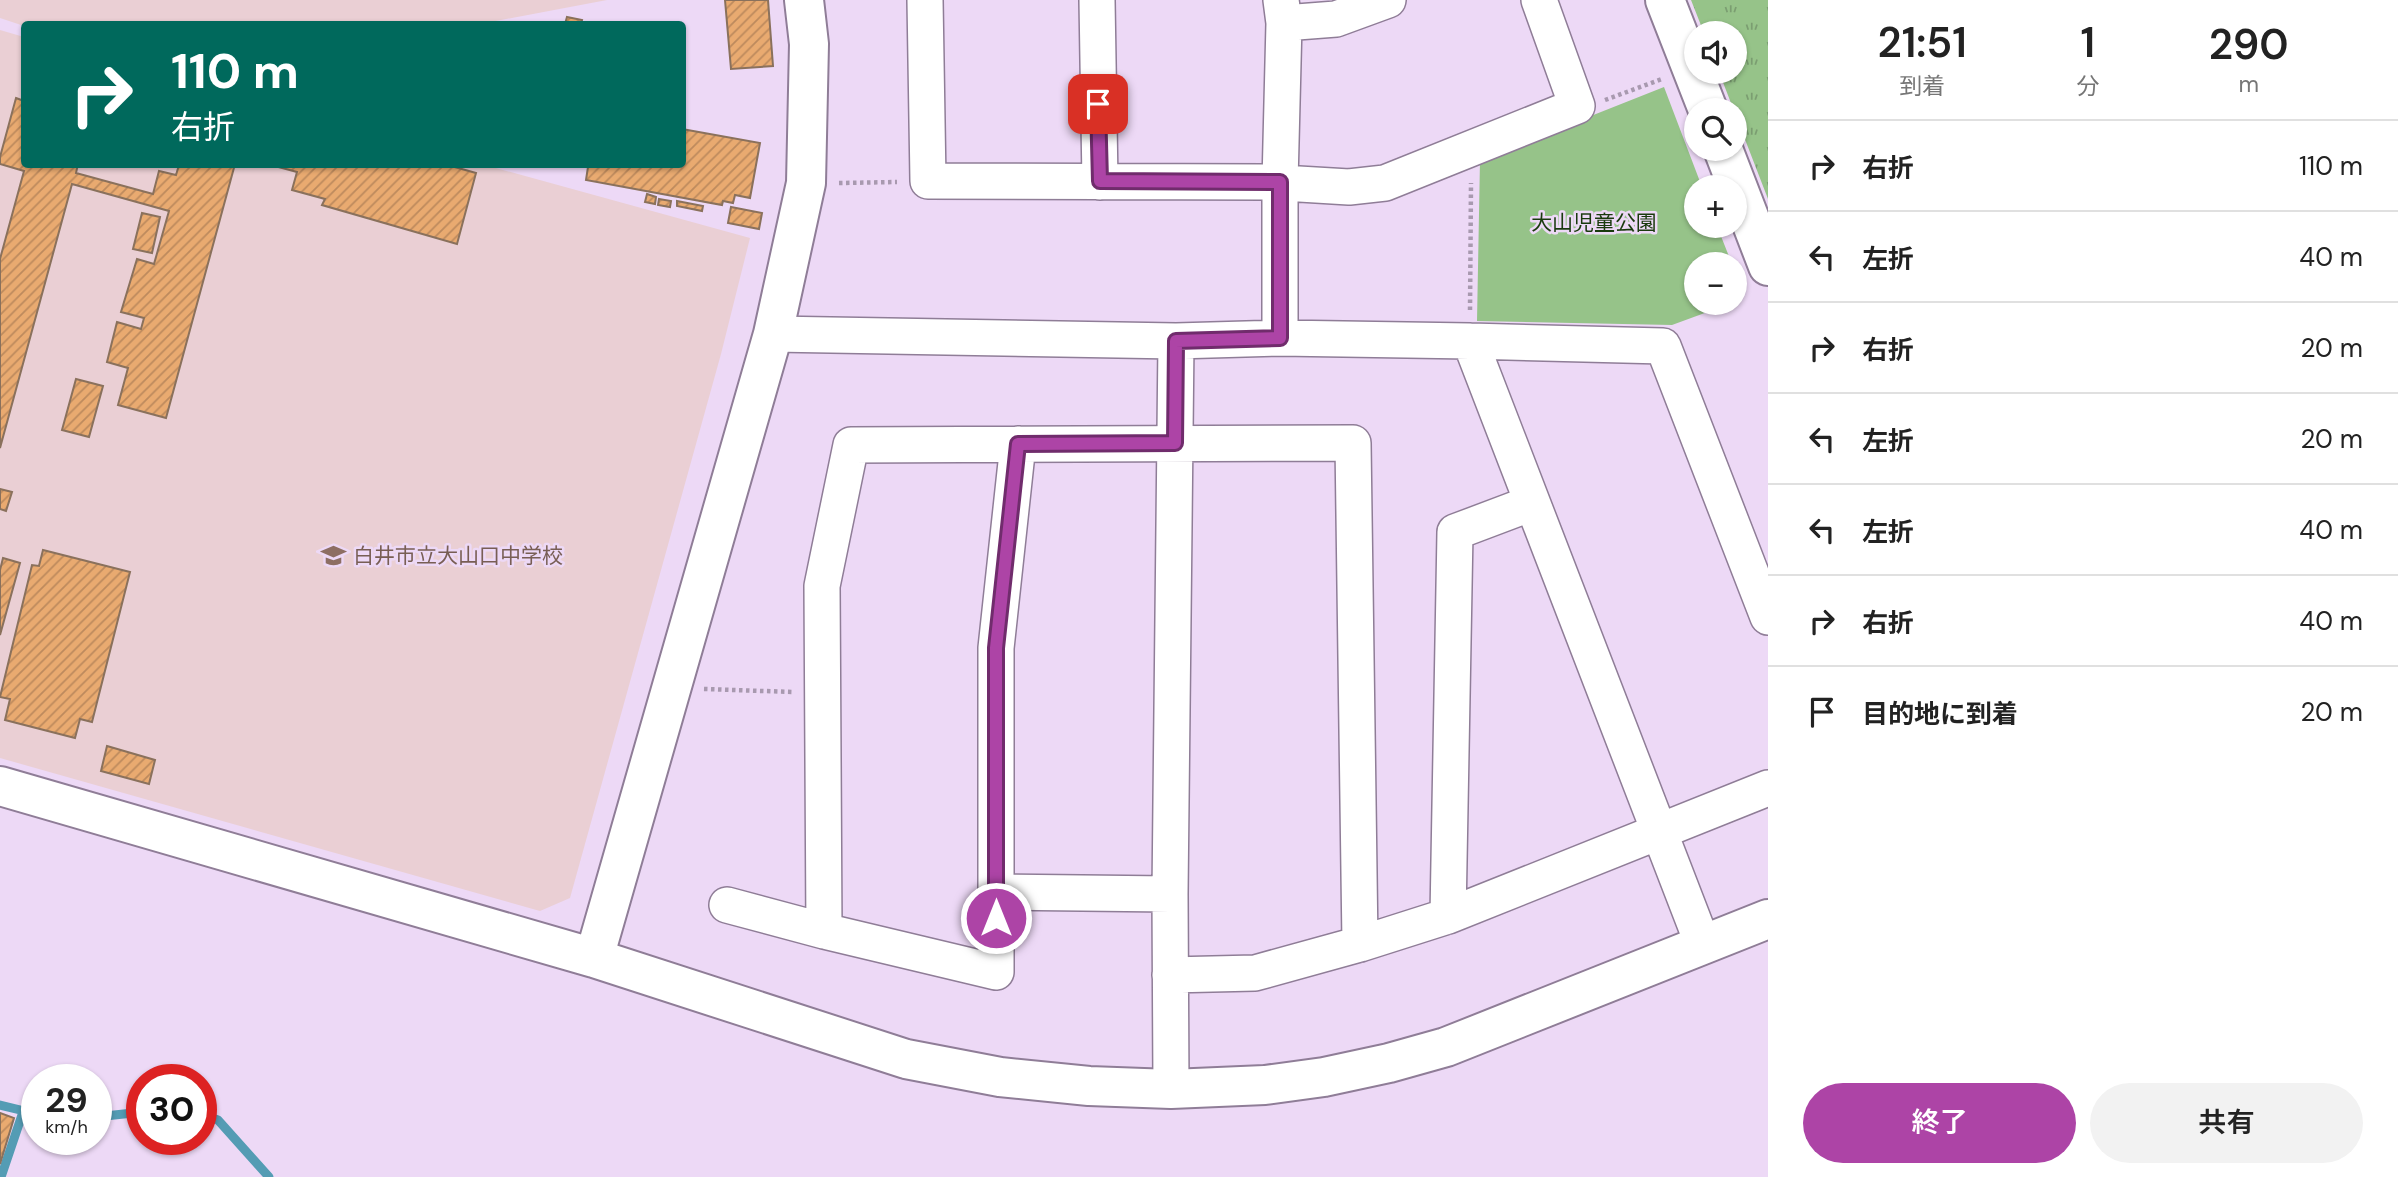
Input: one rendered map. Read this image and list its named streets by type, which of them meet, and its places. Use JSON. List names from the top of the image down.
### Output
{
  "parks": ["大山児童公園"],
  "places": {
    "school or university": ["白井市立大山口中学校"]
  },
  "page": {
    "eta": [
      "21:51",
      "到着",
      "1",
      "分",
      "290",
      "m"
    ],
    "map_buttons": ["+", "−"],
    "turn": ["110 m", "右折"],
    "list": [
      {
        "name": "右折",
        "value": "110 m"
      },
      {
        "name": "左折",
        "value": "40 m"
      },
      {
        "name": "右折",
        "value": "20 m"
      },
      {
        "name": "左折",
        "value": "20 m"
      },
      {
        "name": "左折",
        "value": "40 m"
      },
      {
        "name": "右折",
        "value": "40 m"
      },
      {
        "name": "目的地に到着",
        "value": "20 m"
      }
    ],
    "speed": "29 km/h",
    "limit": "30",
    "buttons": ["終了", "共有"]
  }
}
